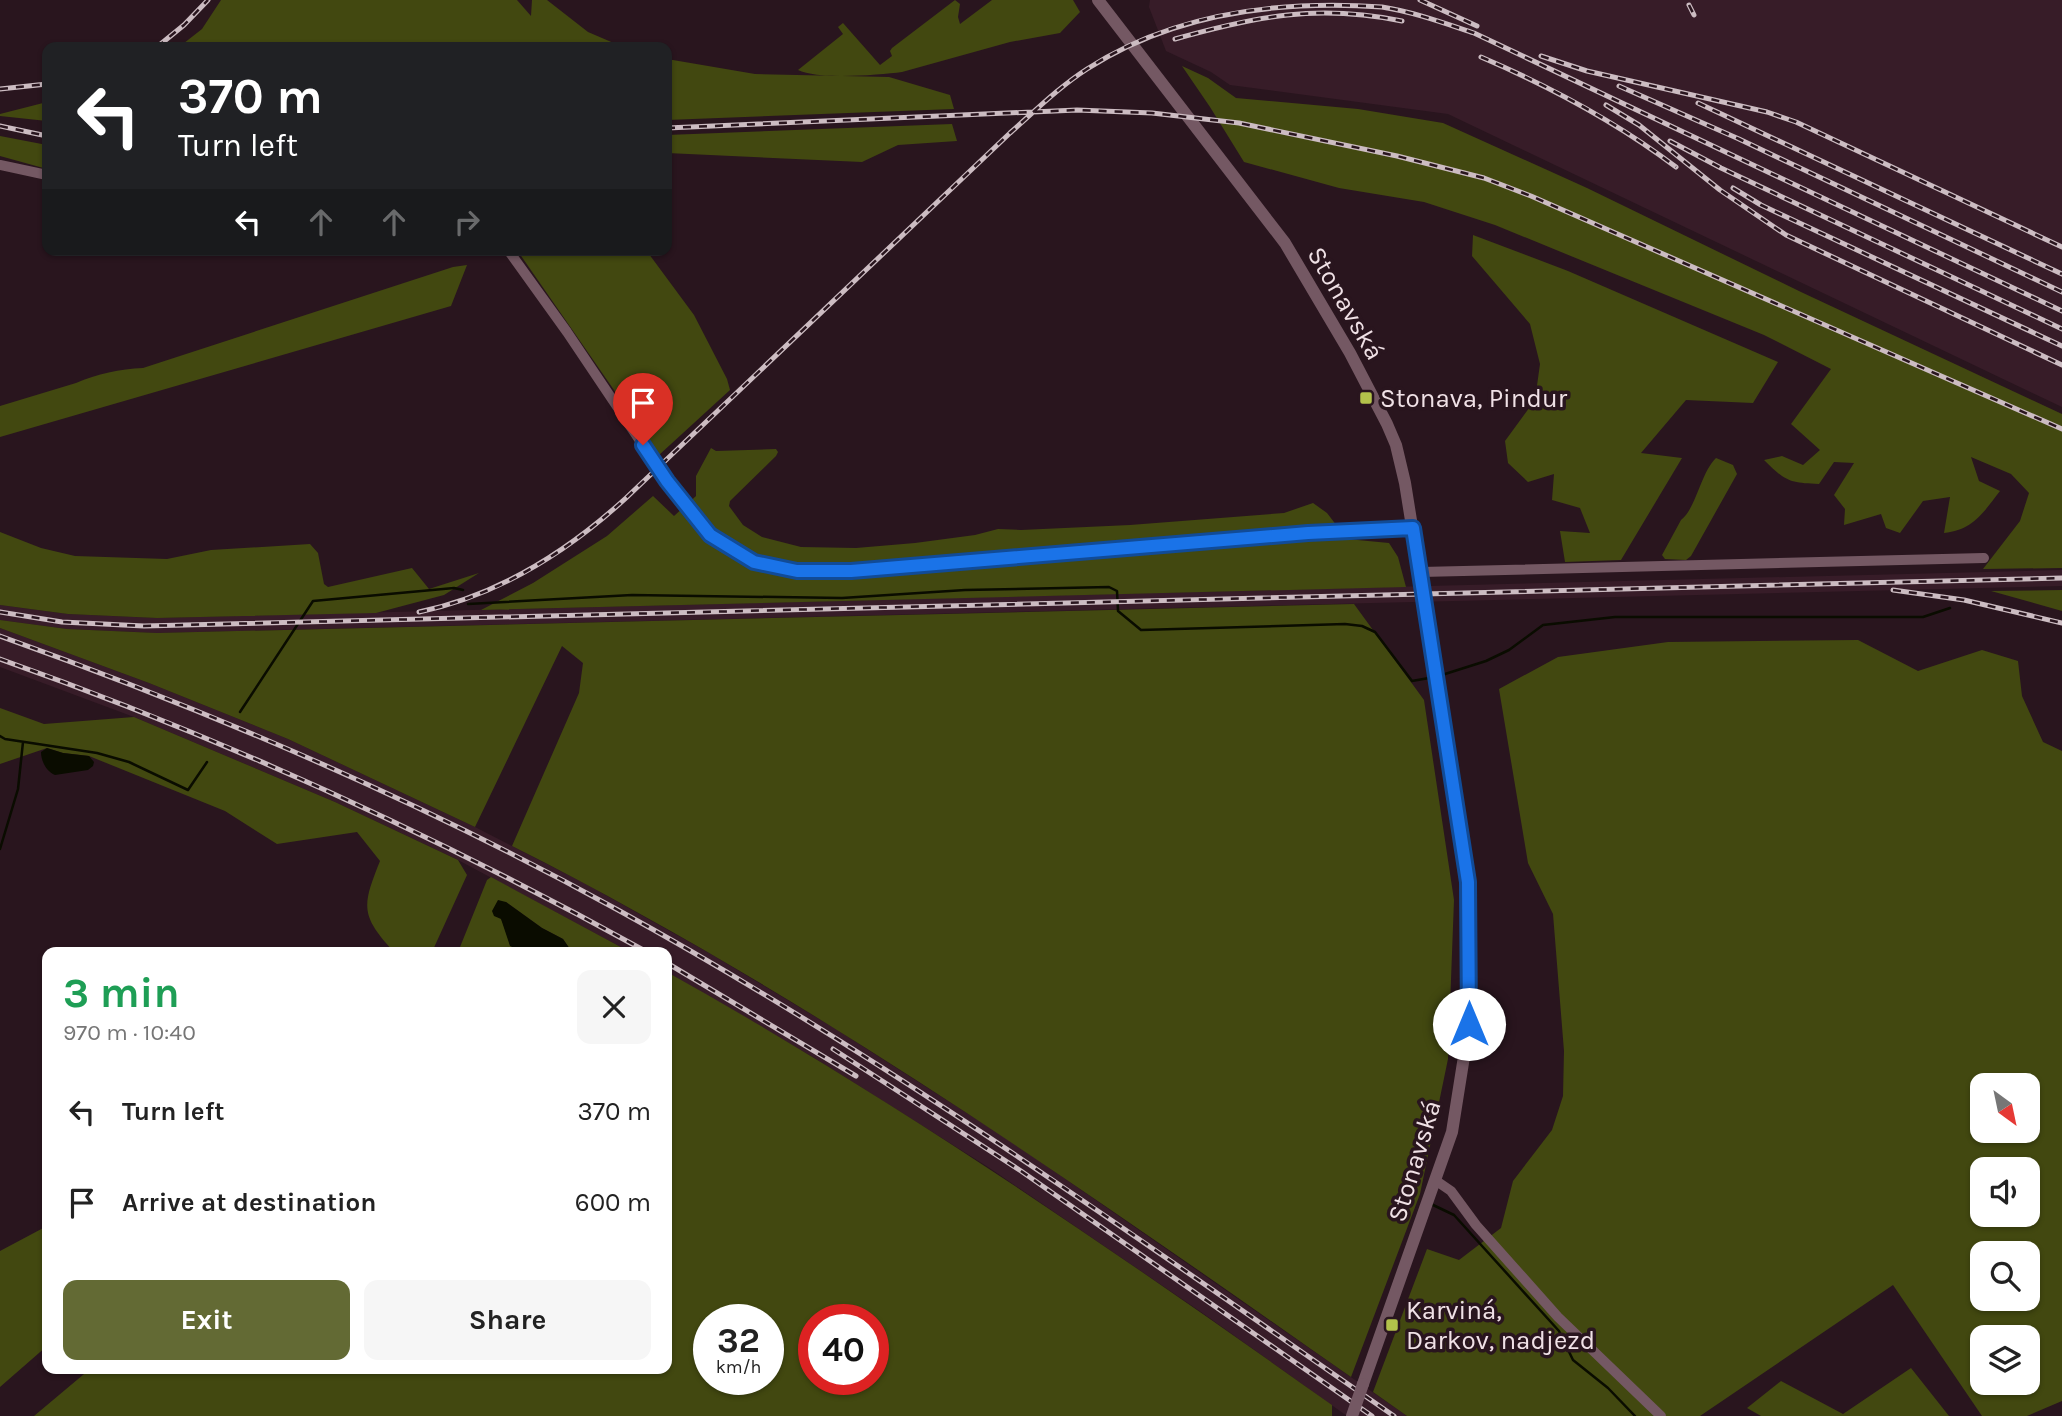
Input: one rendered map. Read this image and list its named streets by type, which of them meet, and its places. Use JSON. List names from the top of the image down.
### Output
{
  "streets": {
    "street": ["Stonavská"]
  },
  "places": {
    "transit": ["Stonava, Pindur", "Karviná, Darkov, nadjezd"]
  },
  "north": "bottom right",
  "page": {
    "turn": ["370 m", "Turn left"],
    "heading": ["3 min", "970 m · 10:40"],
    "list": [
      {
        "name": "Turn left",
        "value": "370 m"
      },
      {
        "name": "Arrive at destination",
        "value": "600 m"
      }
    ],
    "buttons": ["Exit", "Share"],
    "speed": "32 km/h",
    "limit": "40"
  }
}
